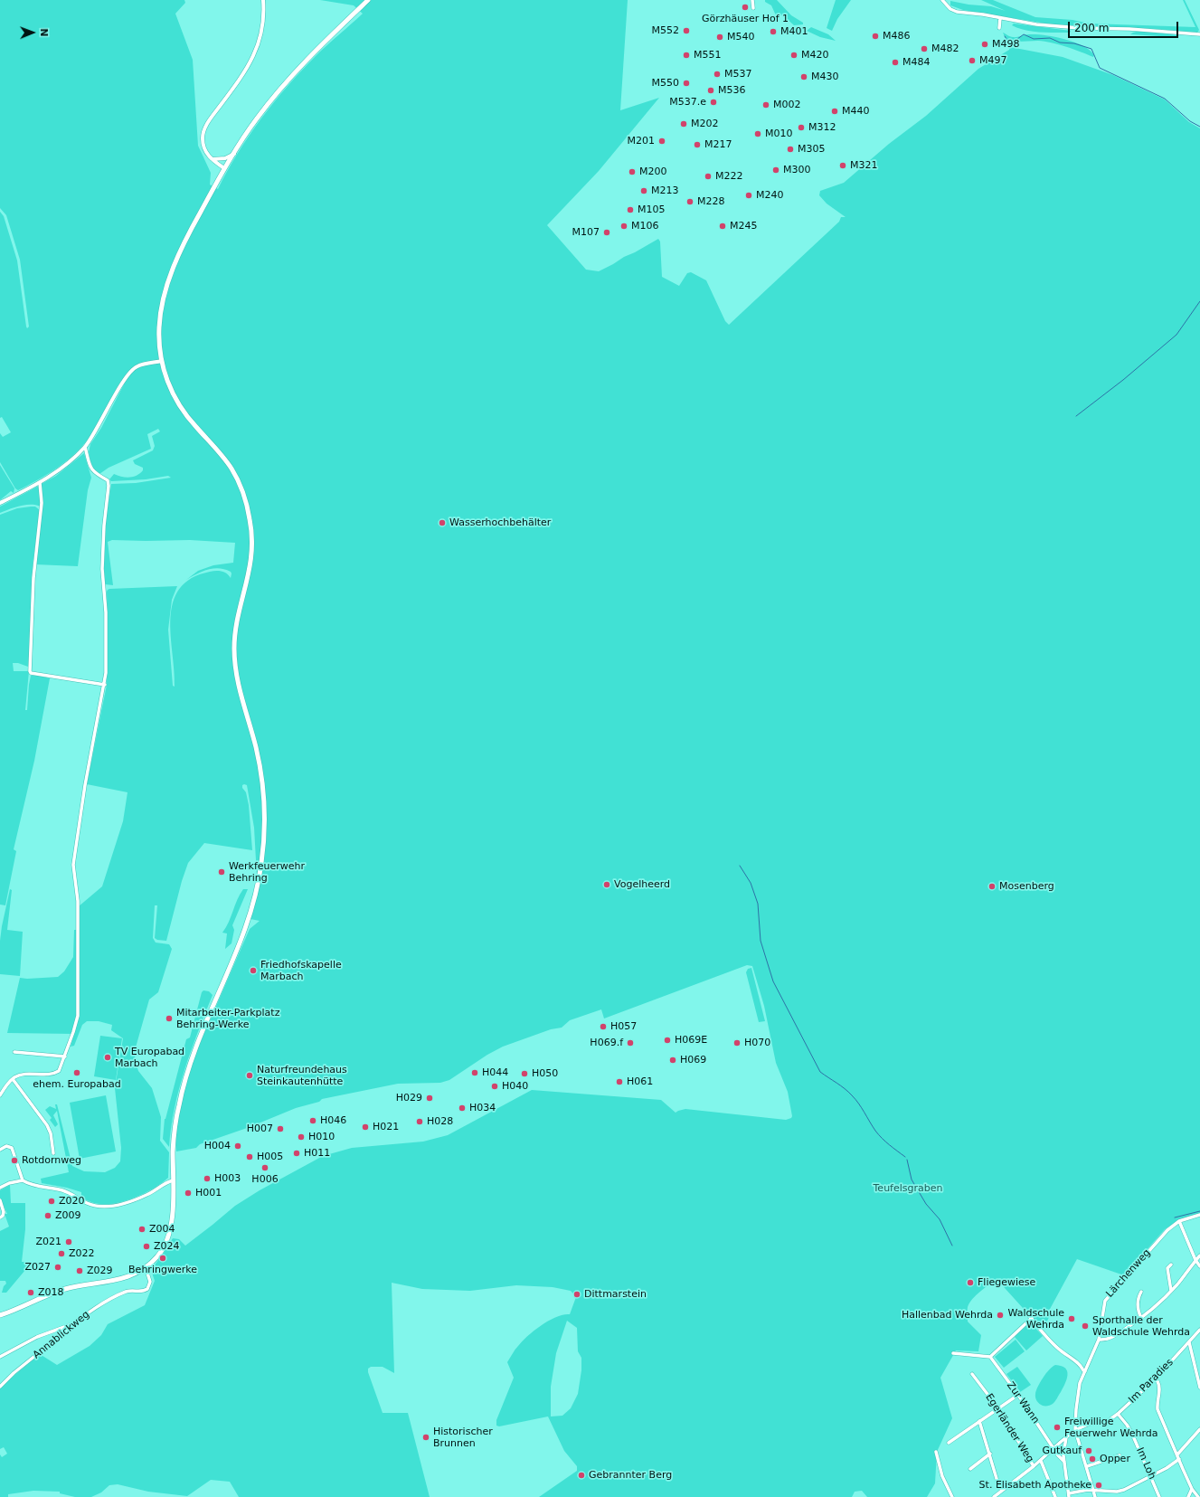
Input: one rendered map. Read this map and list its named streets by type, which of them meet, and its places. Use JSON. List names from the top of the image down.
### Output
{
  "streets": {
    "street": [
      "Lärchenweg",
      "Annablickweg",
      "Im Paradies",
      "Zur Wann",
      "Egerländer Weg",
      "Im Loh"
    ]
  },
  "crossings": [
    ["Lärchenweg", "Im Paradies"],
    ["Im Paradies", "Im Loh"]
  ],
  "parks": ["Teufelsgraben"],
  "places": [
    "Görzhäuser Hof 1",
    "M552",
    "M401",
    "M486",
    "M540",
    "M498",
    "M482",
    "M551",
    "M420",
    "M497",
    "M484",
    "M537",
    "M430",
    "M550",
    "M536",
    "M537.e",
    "M002",
    "M440",
    "M202",
    "M312",
    "M010",
    "M201",
    "M217",
    "M305",
    "M321",
    "M300",
    "M200",
    "M222",
    "M213",
    "M240",
    "M228",
    "M105",
    "M106",
    "M245",
    "M107",
    "Wasserhochbehälter",
    "Werkfeuerwehr Behring",
    "Vogelheerd",
    "Mosenberg",
    "Friedhofskapelle Marbach",
    "Mitarbeiter-Parkplatz Behring-Werke",
    "H057",
    "H069E",
    "H069.f",
    "H070",
    "TV Europabad Marbach",
    "H069",
    "ehem. Europabad",
    "H044",
    "H050",
    "Naturfreundehaus Steinkautenhütte",
    "H061",
    "H040",
    "H029",
    "H034",
    "H046",
    "H028",
    "H021",
    "H007",
    "H010",
    "H004",
    "H011",
    "H005",
    "Rotdornweg",
    "H006",
    "H003",
    "H001",
    "Z020",
    "Z009",
    "Z004",
    "Z021",
    "Z024",
    "Z022",
    "Behringwerke",
    "Z027",
    "Z029",
    "Fliegewiese",
    "Z018",
    "Dittmarstein",
    "Hallenbad Wehrda",
    "Waldschule Wehrda",
    "Sporthalle der Waldschule Wehrda",
    "Freiwillige Feuerwehr Wehrda",
    "Historischer Brunnen",
    "Gutkauf",
    "Opper",
    "Gebrannter Berg",
    "St. Elisabeth Apotheke"
  ],
  "scale_bar": "200 m",
  "north": "right"
}
